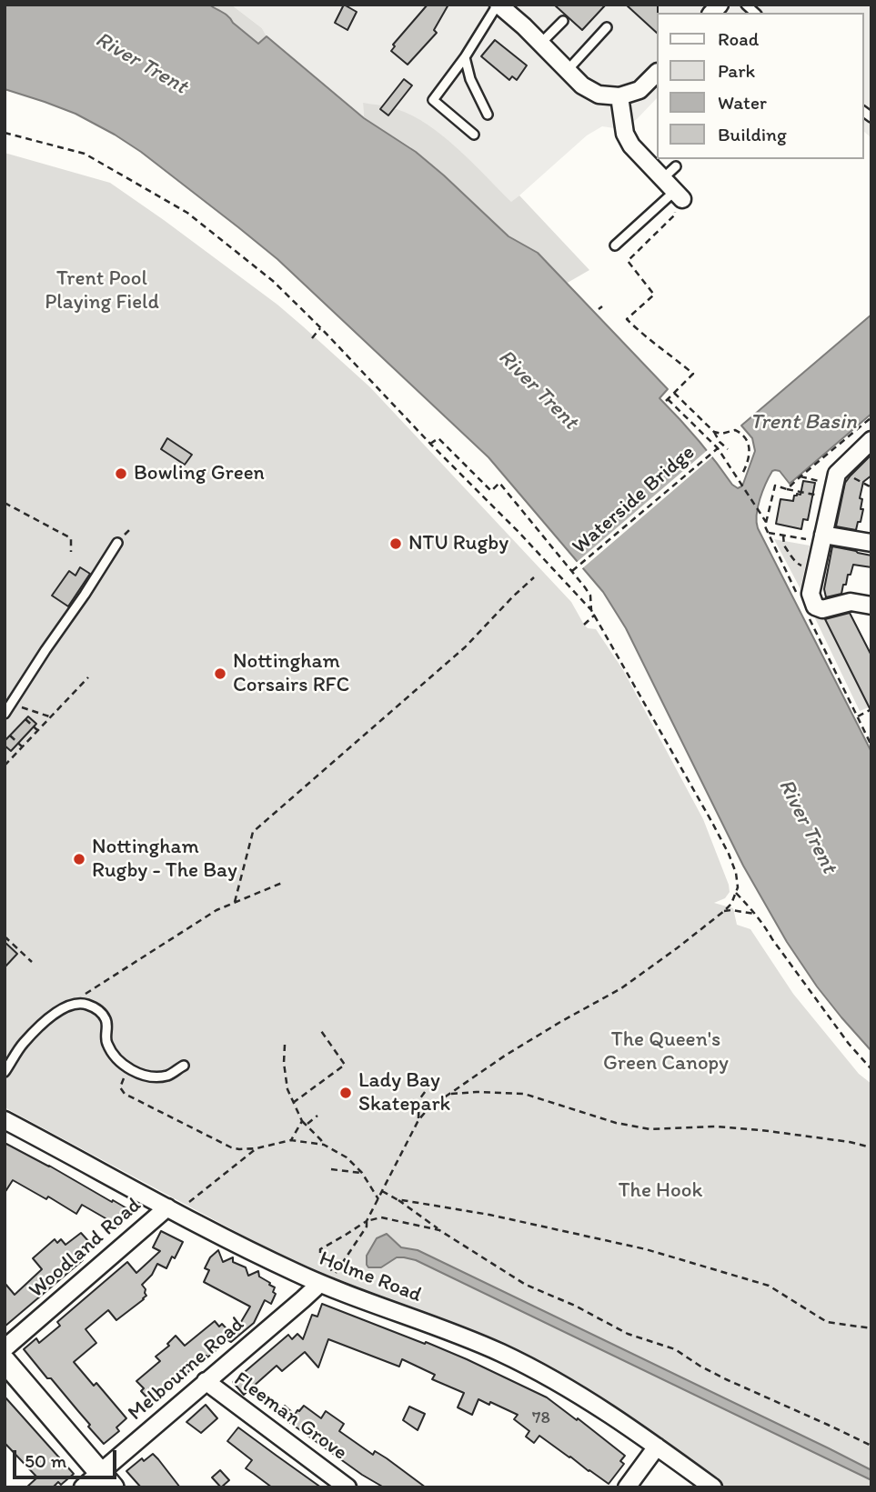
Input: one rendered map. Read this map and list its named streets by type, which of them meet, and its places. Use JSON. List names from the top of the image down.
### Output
{
  "streets": {
    "street": [
      "Woodland Road",
      "Holme Road",
      "Melbourne Road",
      "Fleeman Grove"
    ],
    "path": ["Waterside Bridge"]
  },
  "crossings": [
    ["Woodland Road", "Holme Road"],
    ["Holme Road", "Melbourne Road"],
    ["Melbourne Road", "Fleeman Grove"]
  ],
  "water": ["River Trent", "Trent Basin"],
  "parks": ["Trent Pool Playing Field", "The Queen's Green Canopy", "The Hook"],
  "places": [
    "Bowling Green",
    "NTU Rugby",
    "Nottingham Corsairs RFC",
    "Nottingham Rugby - The Bay",
    "Lady Bay Skatepark"
  ],
  "house_numbers": ["78"],
  "legend": [
    "Road",
    "Park",
    "Water",
    "Building"
  ],
  "scale_bar": "50 m"
}
